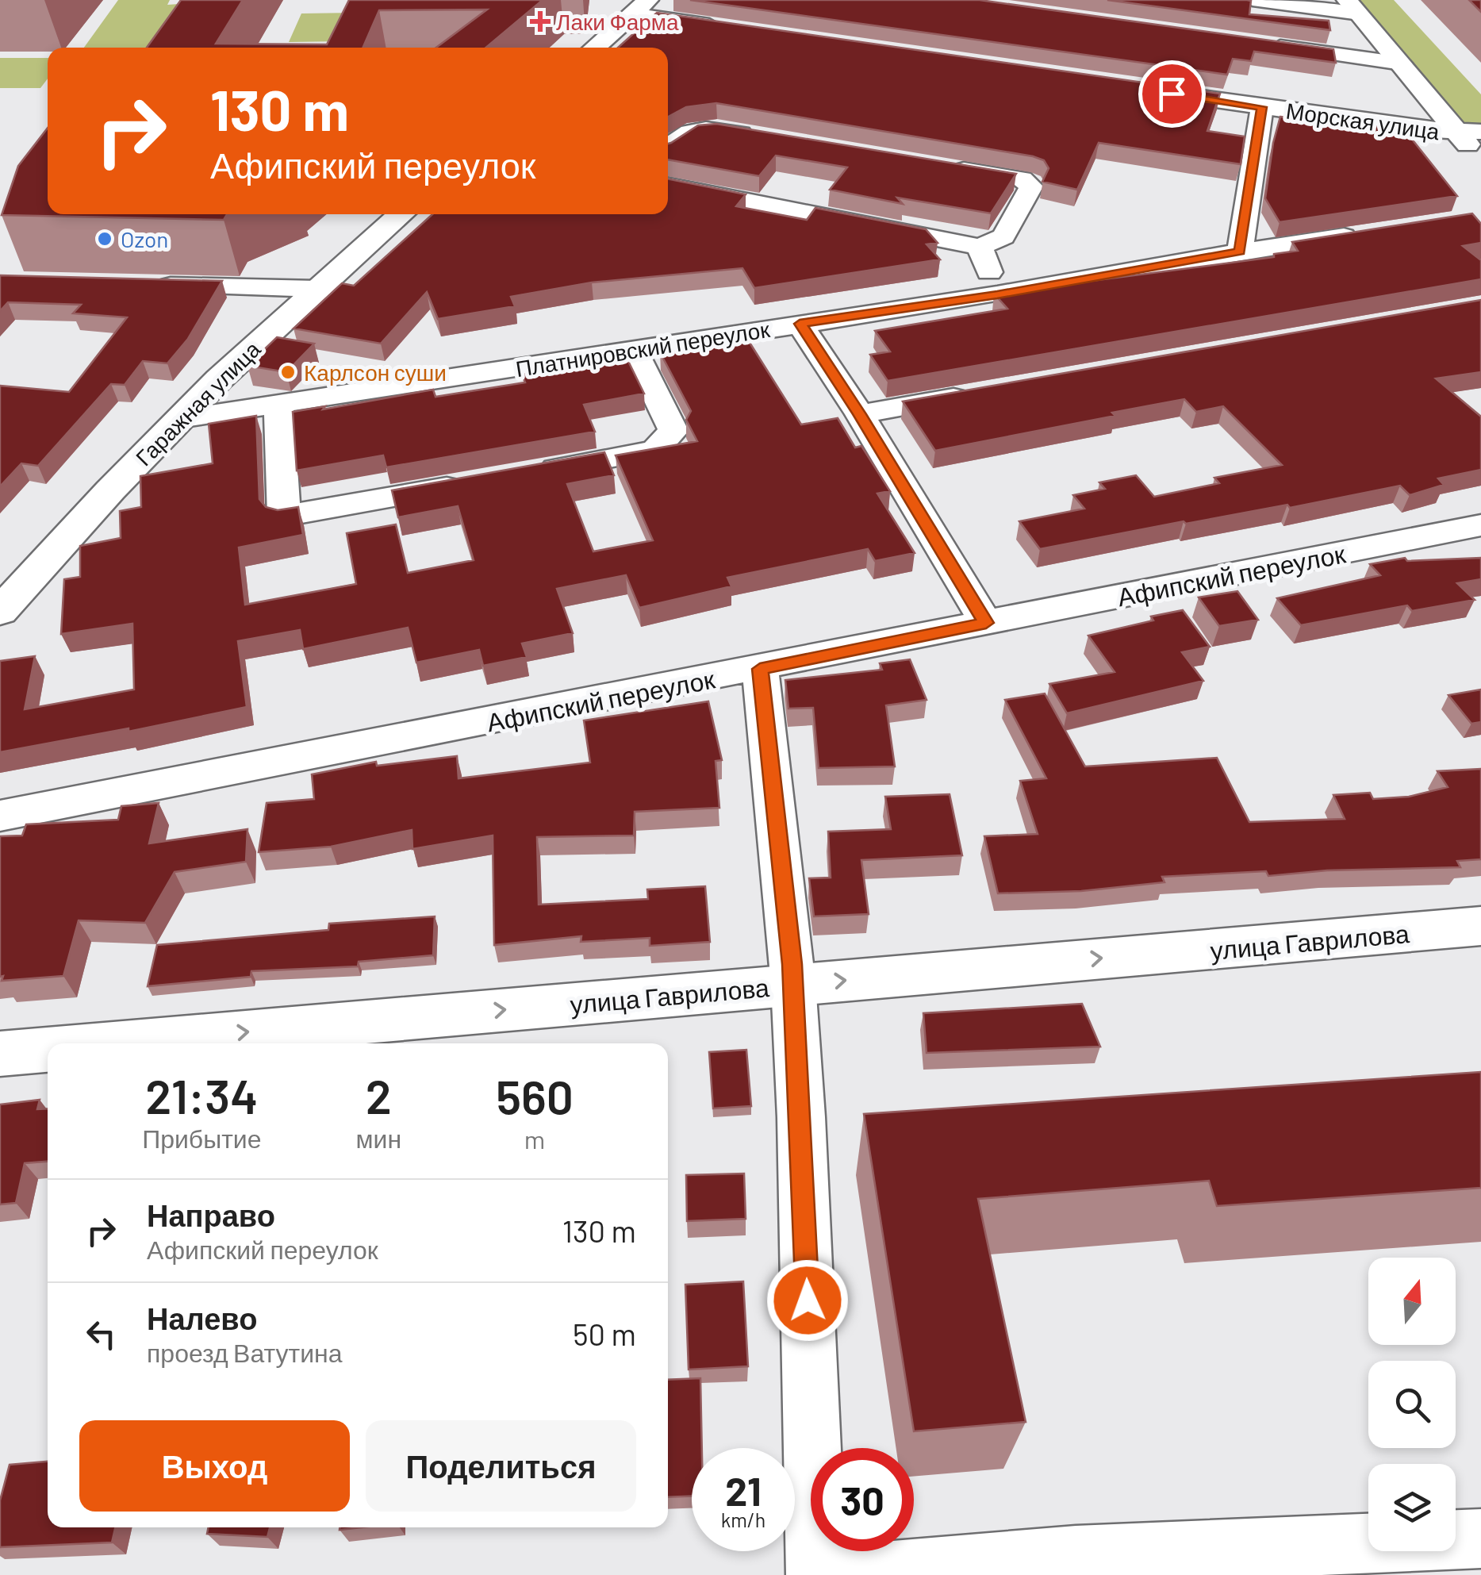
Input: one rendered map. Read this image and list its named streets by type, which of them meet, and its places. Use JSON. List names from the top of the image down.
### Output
{
  "streets": {
    "street": [
      "Морская улица",
      "Платнировский переулок",
      "Гаражная улица",
      "Афипский переулок",
      "улица Гаврилова"
    ]
  },
  "crossings": [
    ["Платнировский переулок", "Гаражная улица"]
  ],
  "one_way": ["улица Гаврилова"],
  "places": {
    "health": ["Лаки Фарма"],
    "other": ["Ozon", "Карлсон суши"]
  },
  "north": "top",
  "page": {
    "turn": ["130 m", "Афипский переулок"],
    "eta": [
      "21:34",
      "Прибытие",
      "2",
      "мин",
      "560",
      "m"
    ],
    "list": [
      {
        "name": "Направо",
        "note": "Афипский переулок",
        "value": "130 m"
      },
      {
        "name": "Налево",
        "note": "проезд Ватутина",
        "value": "50 m"
      }
    ],
    "buttons": ["Выход", "Поделиться"],
    "speed": "21 km/h",
    "limit": "30"
  }
}
